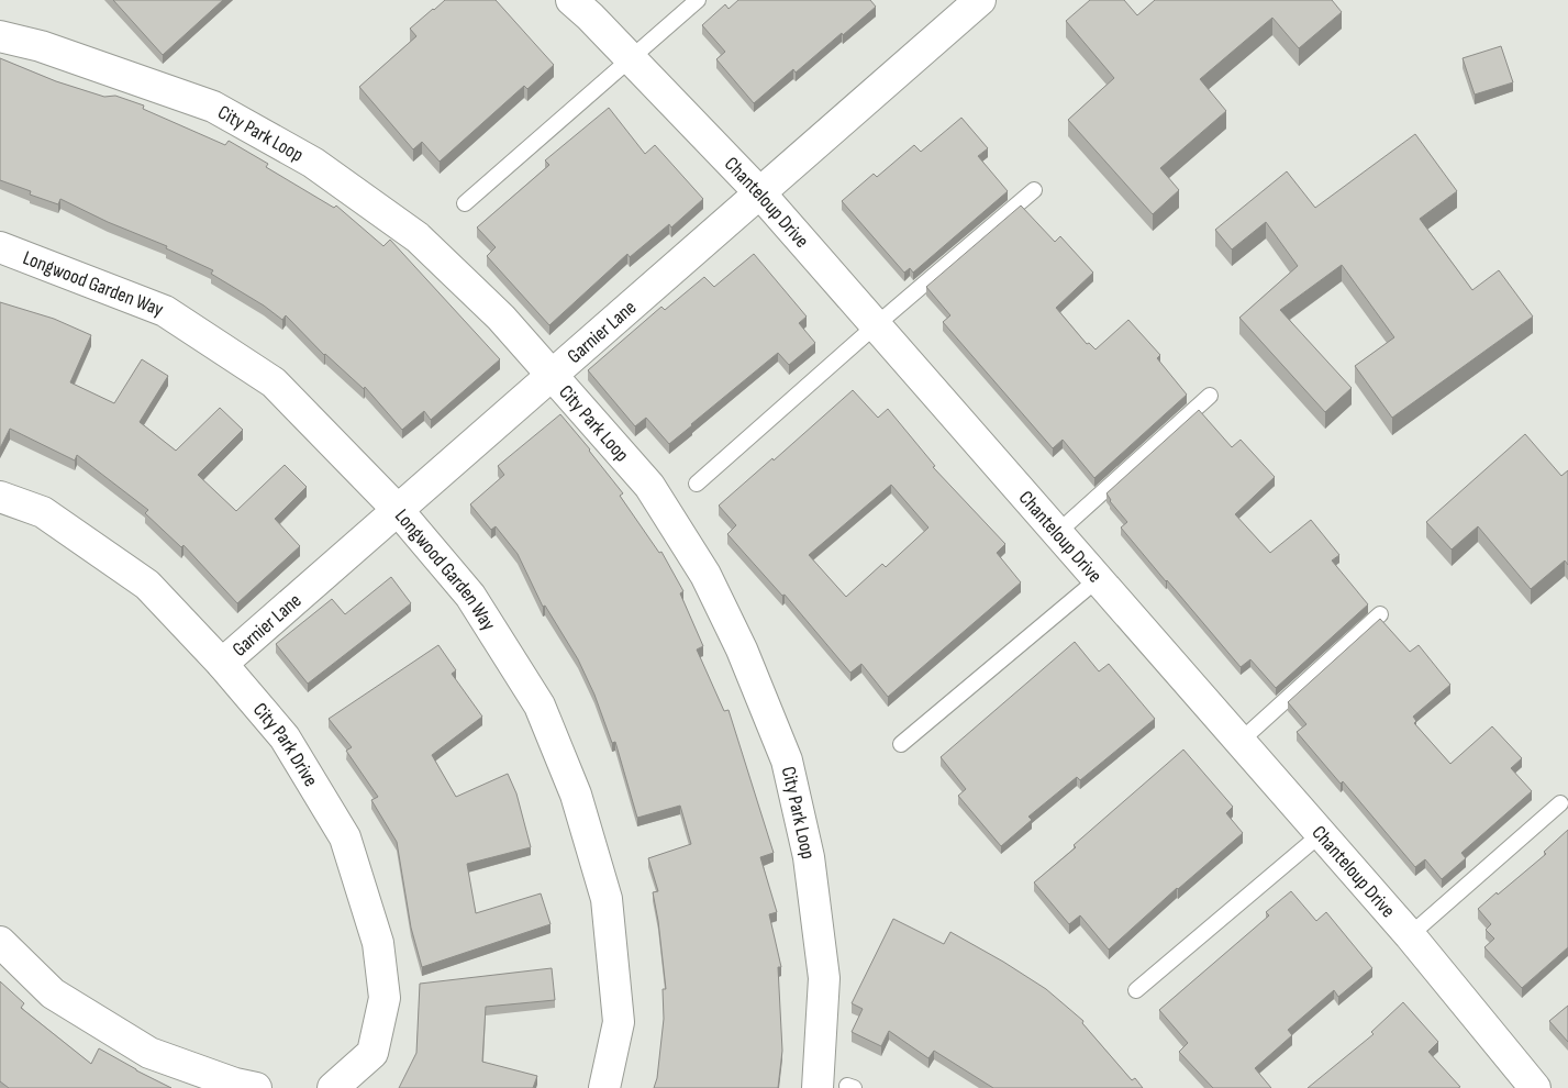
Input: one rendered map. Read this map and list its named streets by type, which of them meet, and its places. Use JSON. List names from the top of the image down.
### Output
{
  "streets": {
    "street": [
      "City Park Loop",
      "Chanteloup Drive",
      "Longwood Garden Way",
      "Garnier Lane",
      "City Park Drive"
    ]
  },
  "crossings": [
    ["City Park Loop", "Garnier Lane"],
    ["Chanteloup Drive", "Garnier Lane"],
    ["Longwood Garden Way", "Garnier Lane"],
    ["Garnier Lane", "City Park Drive"]
  ]
}
